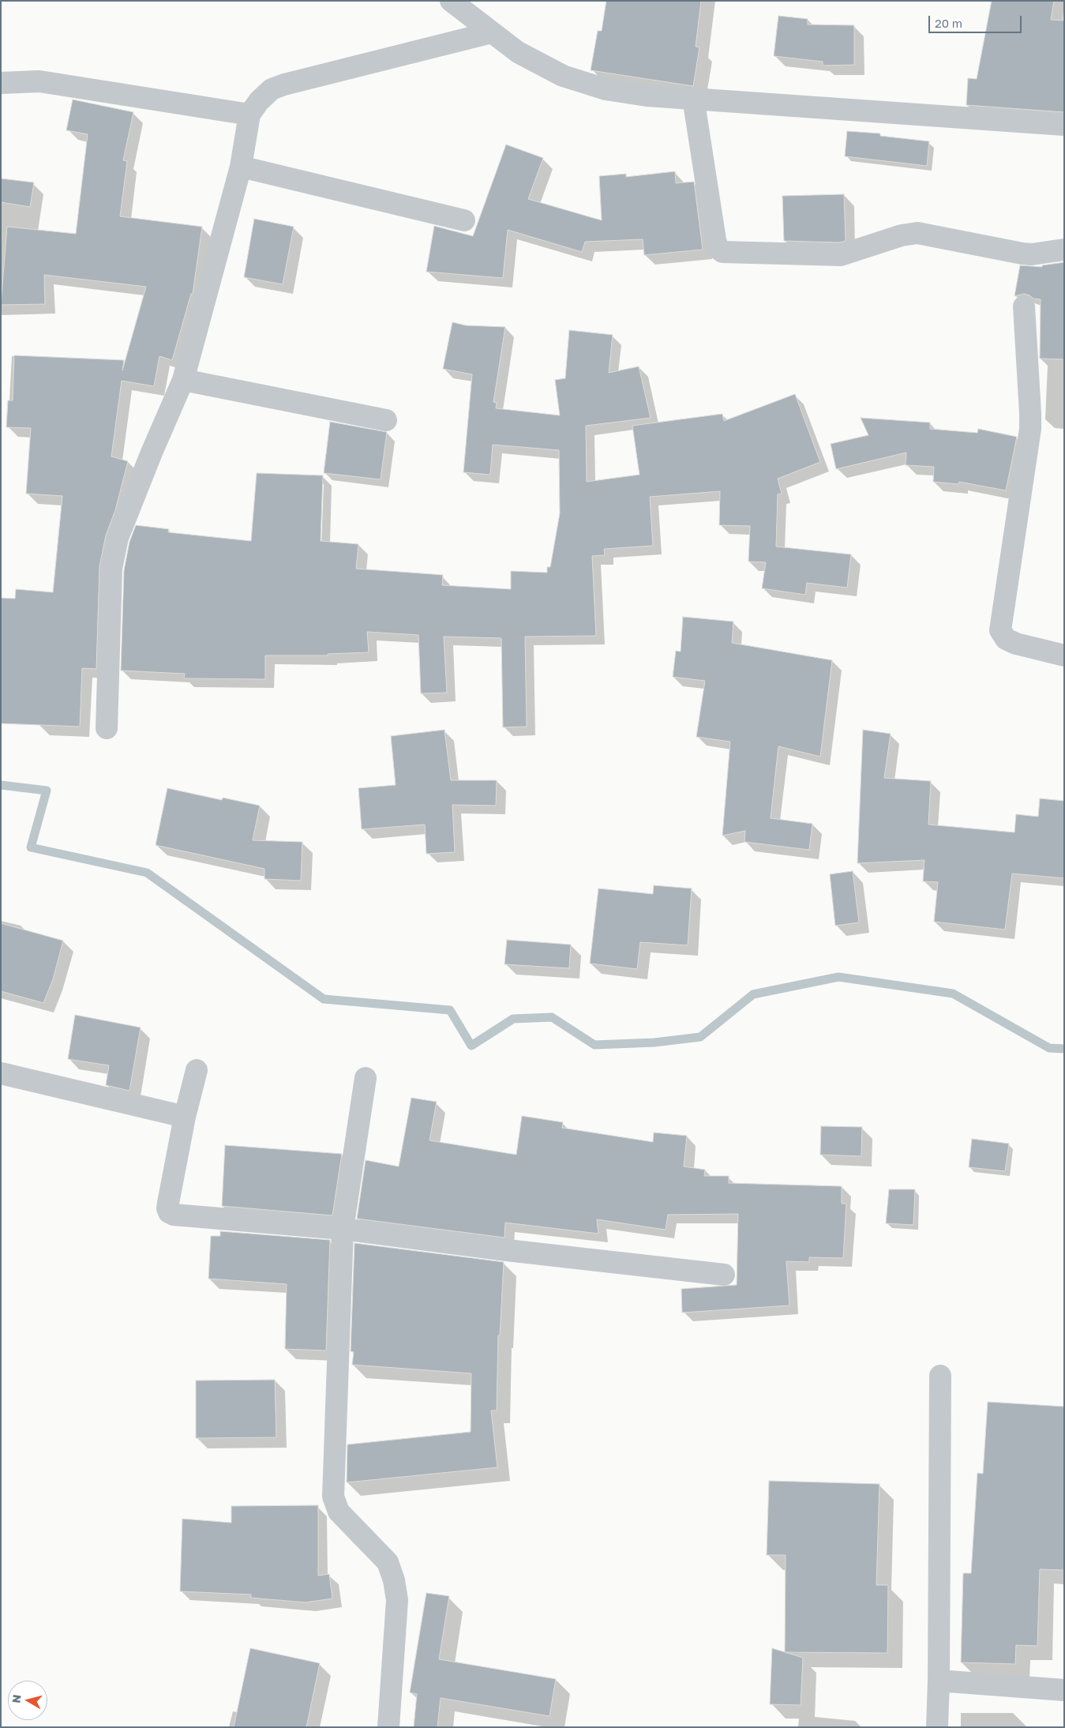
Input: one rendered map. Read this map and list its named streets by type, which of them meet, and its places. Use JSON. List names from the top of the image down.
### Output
{
  "scale_bar": "20 m",
  "north": "left"
}
